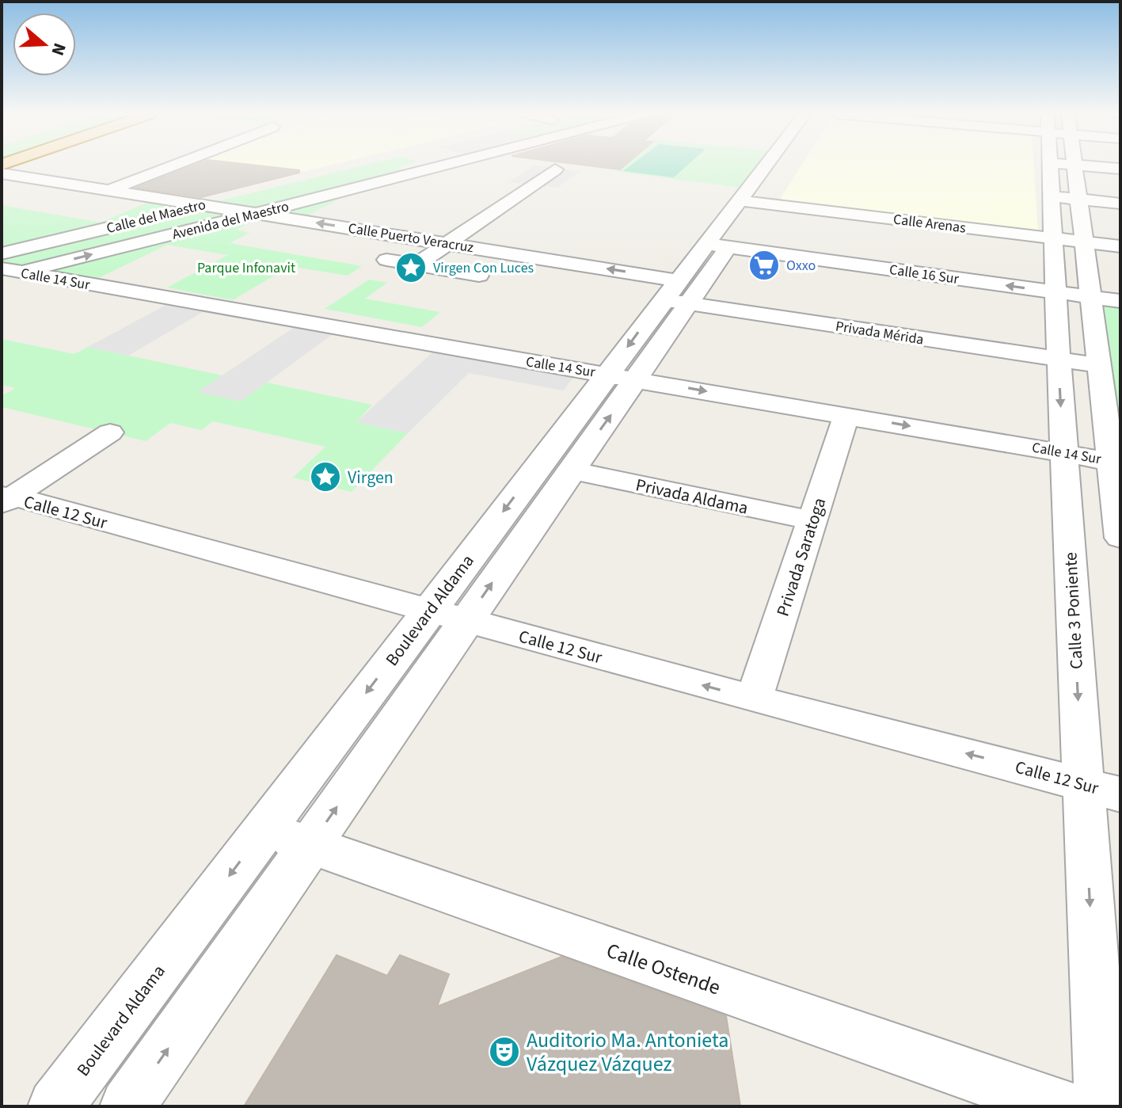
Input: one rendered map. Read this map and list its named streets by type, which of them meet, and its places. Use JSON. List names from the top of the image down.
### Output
{
  "streets": {
    "street": [
      "Calle del Maestro",
      "Avenida del Maestro",
      "Calle Arenas",
      "Calle Puerto Veracruz",
      "Calle 16 Sur",
      "Calle 14 Sur",
      "Privada Mérida",
      "Privada Aldama",
      "Calle 12 Sur",
      "Privada Saratoga",
      "Boulevard Aldama",
      "Calle 3 Poniente",
      "Calle Ostende"
    ]
  },
  "crossings": [
    ["Calle del Maestro", "Calle Puerto Veracruz"],
    ["Avenida del Maestro", "Calle Puerto Veracruz"],
    ["Avenida del Maestro", "Calle 14 Sur"],
    ["Calle Arenas", "Boulevard Aldama"],
    ["Calle Arenas", "Calle 3 Poniente"],
    ["Calle Puerto Veracruz", "Privada Mérida"],
    ["Calle Puerto Veracruz", "Boulevard Aldama"],
    ["Calle 16 Sur", "Boulevard Aldama"],
    ["Calle 16 Sur", "Calle 3 Poniente"],
    ["Calle 14 Sur", "Privada Saratoga"],
    ["Calle 14 Sur", "Boulevard Aldama"],
    ["Calle 14 Sur", "Calle 3 Poniente"],
    ["Privada Mérida", "Boulevard Aldama"],
    ["Privada Mérida", "Calle 3 Poniente"],
    ["Privada Aldama", "Privada Saratoga"],
    ["Privada Aldama", "Boulevard Aldama"],
    ["Calle 12 Sur", "Privada Saratoga"],
    ["Calle 12 Sur", "Boulevard Aldama"],
    ["Calle 12 Sur", "Calle 3 Poniente"],
    ["Boulevard Aldama", "Calle Ostende"]
  ],
  "one_way": [
    "Calle Puerto Veracruz",
    "Calle 16 Sur",
    "Calle 14 Sur",
    "Calle 12 Sur",
    "Calle 3 Poniente"
  ],
  "parks": ["Parque Infonavit"],
  "places": {
    "supermarket": ["Oxxo"],
    "place": ["Virgen Con Luces", "Virgen"],
    "theatre": ["Auditorio Ma. Antonieta Vázquez Vázquez"]
  },
  "north": "right"
}
